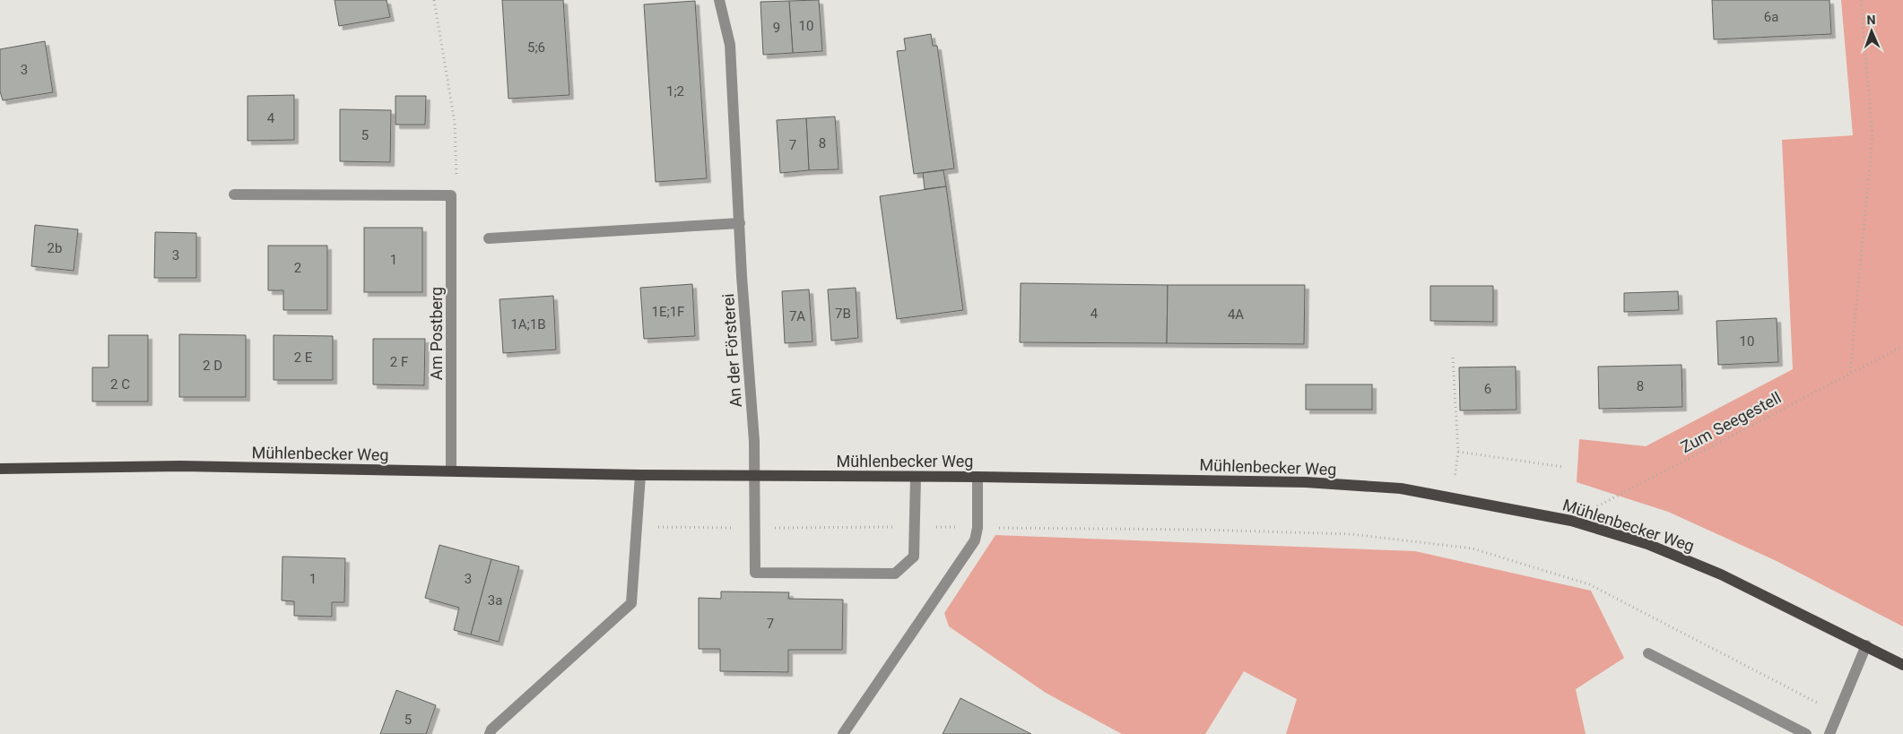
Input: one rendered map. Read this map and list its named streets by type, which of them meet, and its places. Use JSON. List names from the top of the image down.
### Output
{
  "streets": {
    "main road": ["Mühlenbecker Weg"],
    "street": ["Am Postberg", "An der Försterei"],
    "path": ["Zum Seegestell"]
  },
  "crossings": [
    ["Am Postberg", "Mühlenbecker Weg"],
    ["An der Försterei", "Mühlenbecker Weg"],
    ["Zum Seegestell", "Mühlenbecker Weg"]
  ],
  "house_numbers": [
    "6a",
    "10",
    "9",
    "5;6",
    "3",
    "1;2",
    "4",
    "5",
    "8",
    "7",
    "2b",
    "3",
    "1",
    "2",
    "1E;1F",
    "7B",
    "4",
    "4A",
    "7A",
    "1A;1B",
    "10",
    "2 E",
    "2 F",
    "2 D",
    "2 C",
    "8",
    "6",
    "1",
    "3",
    "3a",
    "7",
    "5"
  ],
  "north": "top"
}
